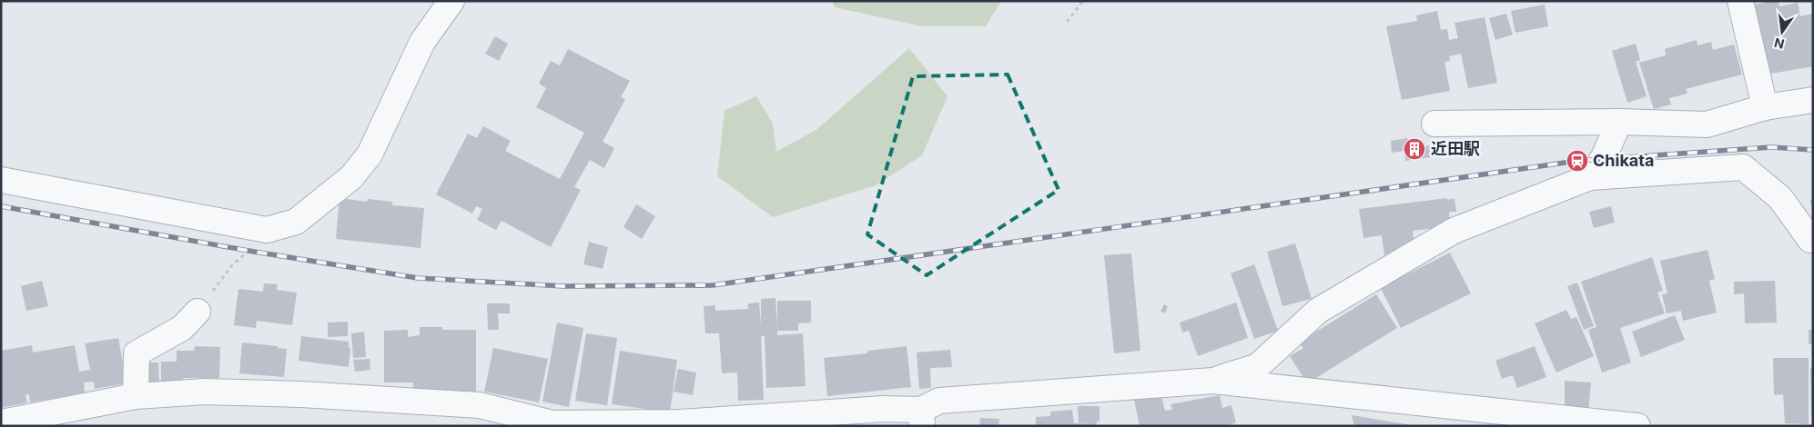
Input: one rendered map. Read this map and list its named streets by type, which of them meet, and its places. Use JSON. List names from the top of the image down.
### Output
{
  "places": {
    "building": ["近田駅"],
    "station": ["Chikata"]
  },
  "north": "bottom"
}
